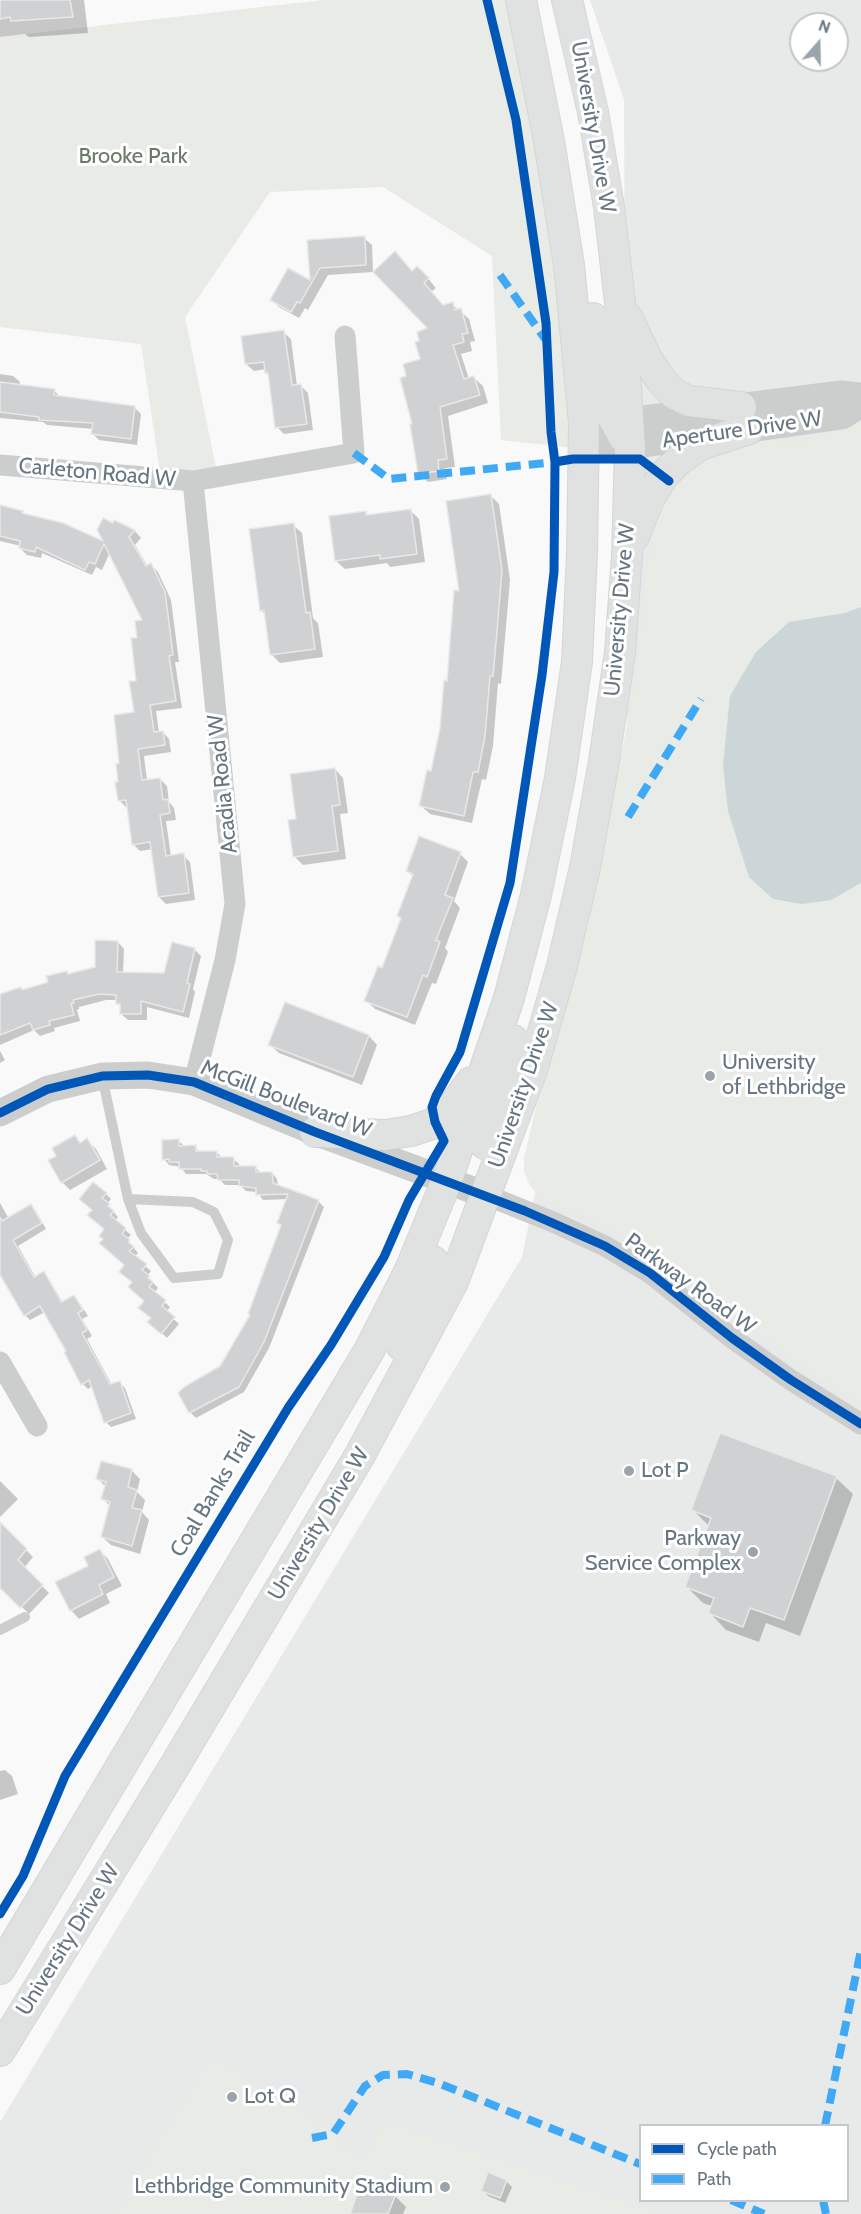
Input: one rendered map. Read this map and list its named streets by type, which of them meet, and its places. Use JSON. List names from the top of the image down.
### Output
{
  "streets": {
    "main road": ["University Drive W"],
    "street": [
      "Aperture Drive W",
      "Carleton Road W",
      "Acadia Road W",
      "McGill Boulevard W",
      "Parkway Road W"
    ],
    "cycle path": ["Coal Banks Trail"]
  },
  "crossings": [
    ["University Drive W", "Aperture Drive W"],
    ["University Drive W", "McGill Boulevard W"],
    ["University Drive W", "Parkway Road W"],
    ["Carleton Road W", "Acadia Road W"],
    ["Acadia Road W", "McGill Boulevard W"],
    ["McGill Boulevard W", "Parkway Road W"]
  ],
  "parks": ["Brooke Park"],
  "places": [
    "University of Lethbridge",
    "Lot P",
    "Parkway Service Complex",
    "Lot Q",
    "Lethbridge Community Stadium"
  ],
  "legend": ["Cycle path", "Path"],
  "north": "top"
}
